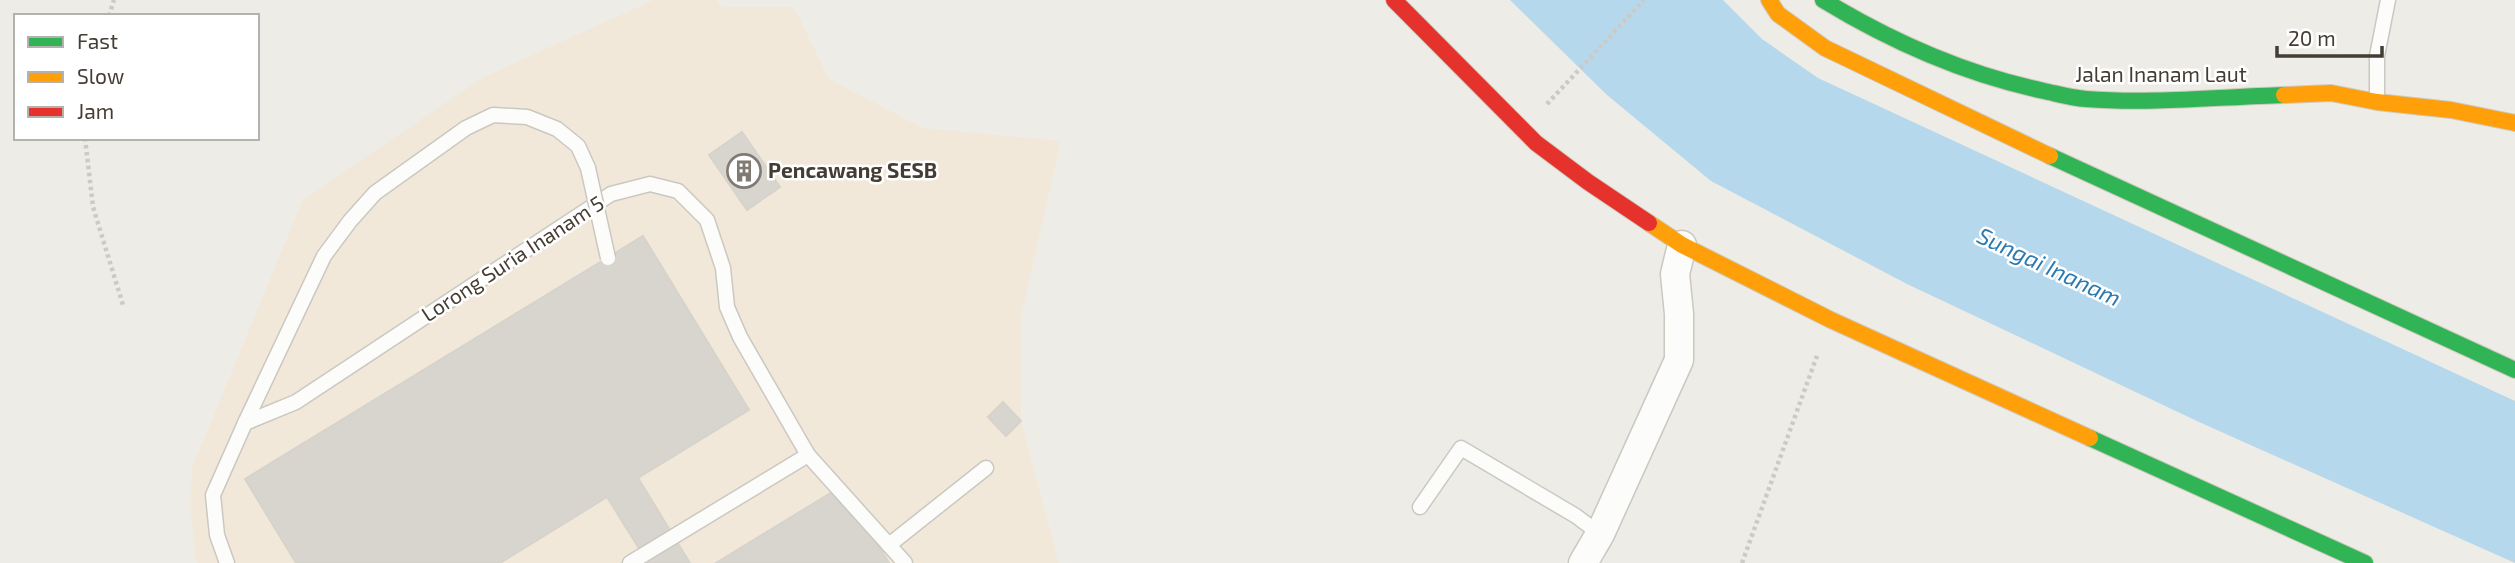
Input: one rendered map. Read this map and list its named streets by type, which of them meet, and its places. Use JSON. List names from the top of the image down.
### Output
{
  "streets": {
    "street": ["Jalan Inanam Laut"],
    "lane": ["Lorong Suria Inanam 5"]
  },
  "water": ["Sungai Inanam"],
  "places": {
    "building": ["Pencawang SESB"]
  },
  "legend": ["Fast", "Slow", "Jam"],
  "scale_bar": "20 m"
}
